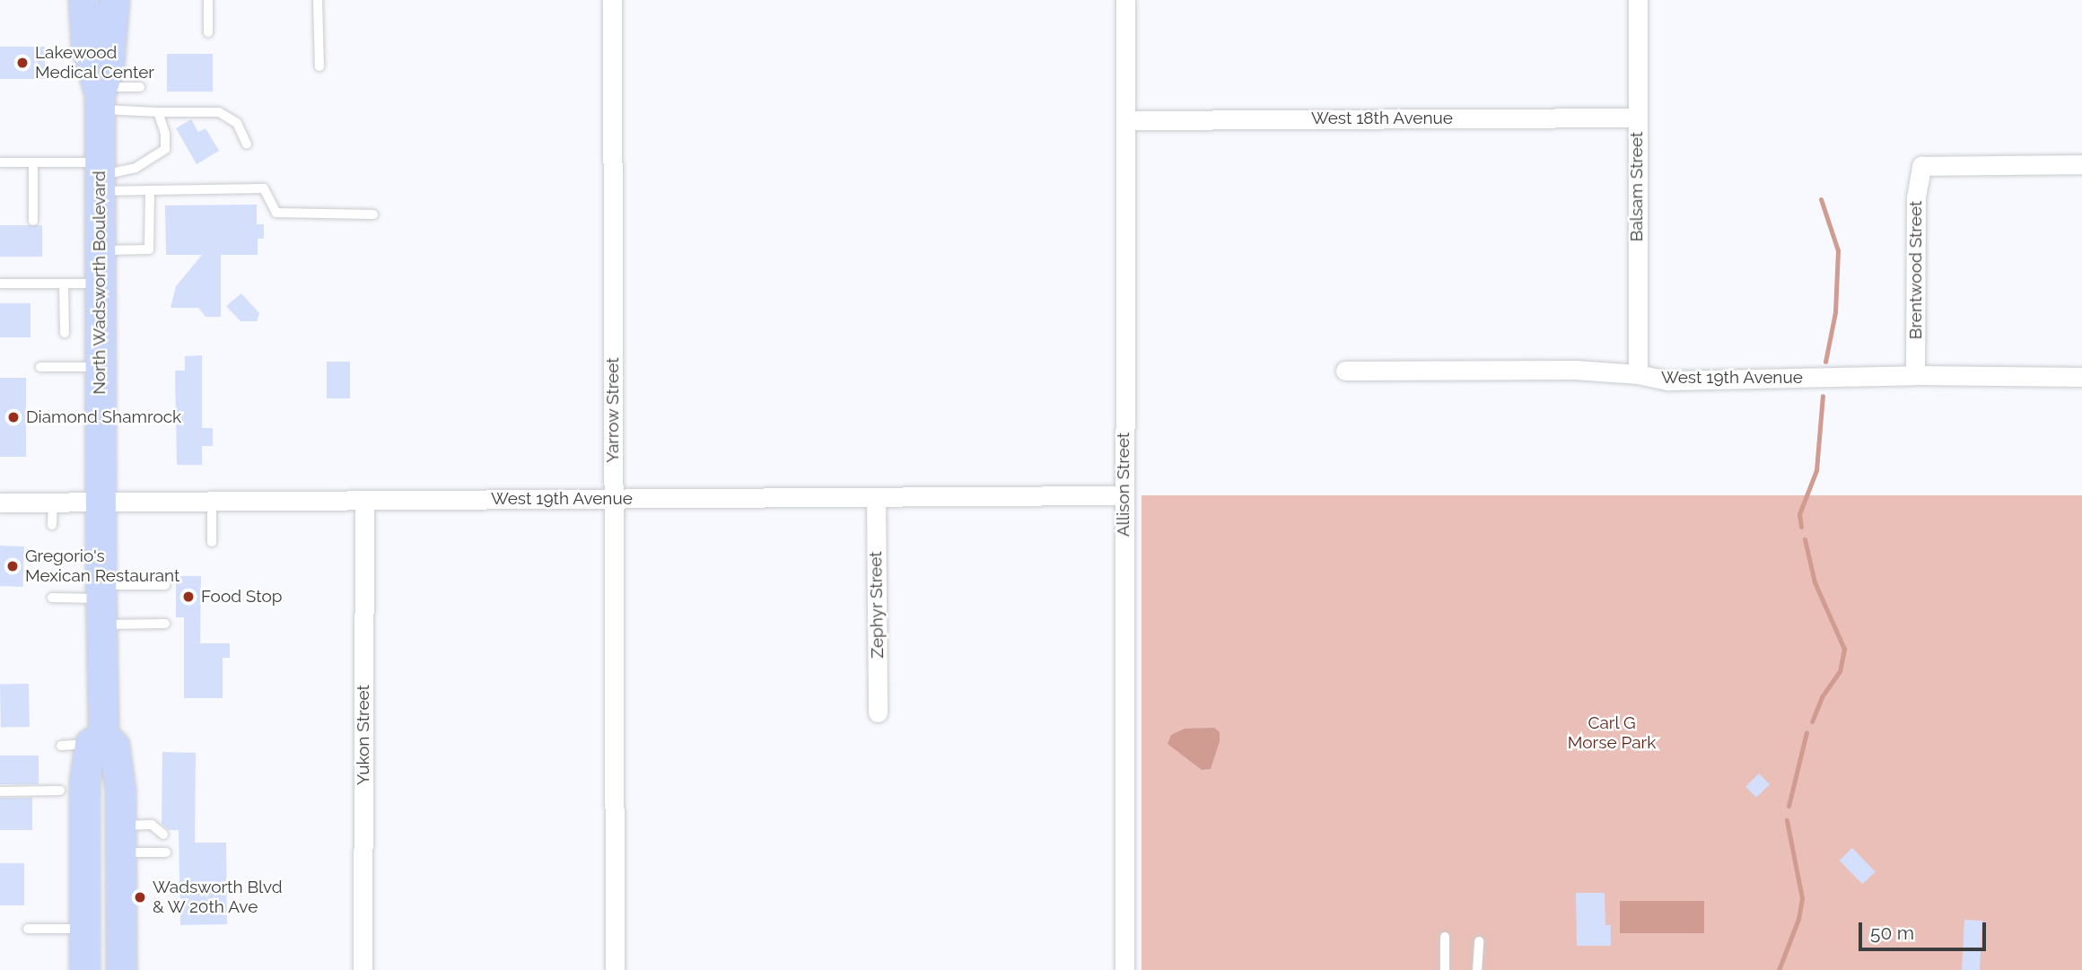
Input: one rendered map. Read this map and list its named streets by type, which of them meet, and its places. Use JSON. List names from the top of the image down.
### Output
{
  "streets": {
    "main road": ["North Wadsworth Boulevard"],
    "street": [
      "West 18th Avenue",
      "Balsam Street",
      "Brentwood Street",
      "West 19th Avenue",
      "Yarrow Street",
      "Allison Street",
      "Zephyr Street",
      "Yukon Street"
    ]
  },
  "crossings": [
    ["West 18th Avenue", "Balsam Street"],
    ["West 18th Avenue", "Allison Street"],
    ["Balsam Street", "West 19th Avenue"],
    ["Brentwood Street", "West 19th Avenue"],
    ["North Wadsworth Boulevard", "West 19th Avenue"],
    ["West 19th Avenue", "Yarrow Street"],
    ["West 19th Avenue", "Allison Street"],
    ["West 19th Avenue", "Zephyr Street"],
    ["West 19th Avenue", "Yukon Street"]
  ],
  "parks": ["Carl G Morse Park"],
  "places": [
    "Lakewood Medical Center",
    "Diamond Shamrock",
    "Gregorio's Mexican Restaurant",
    "Food Stop",
    "Wadsworth Blvd & W 20th Ave"
  ],
  "scale_bar": "50 m"
}
